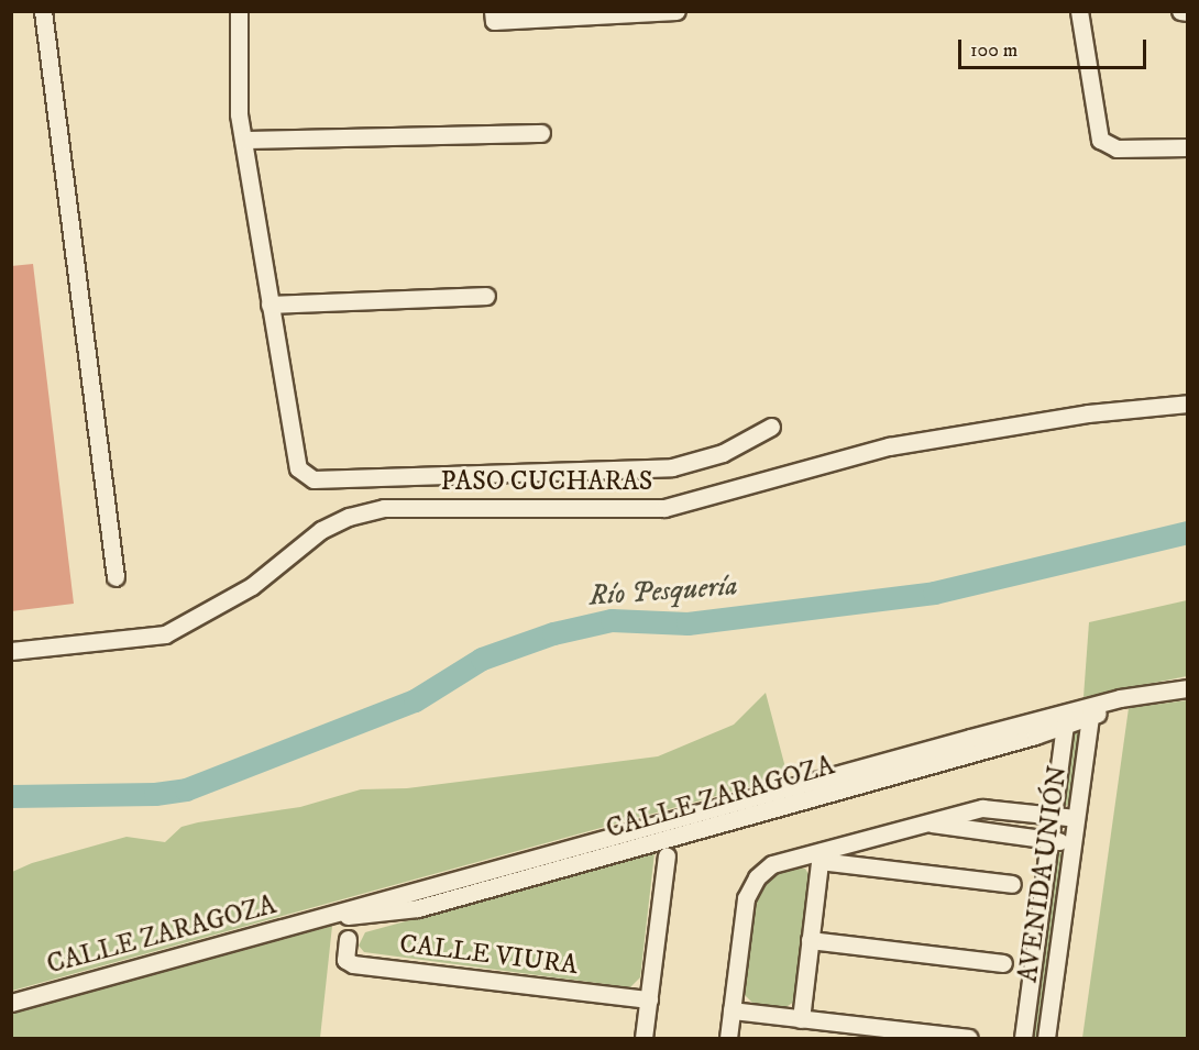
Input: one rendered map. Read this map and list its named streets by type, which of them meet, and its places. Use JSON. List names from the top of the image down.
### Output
{
  "streets": {
    "street": [
      "PASO CUCHARAS",
      "CALLE ZARAGOZA",
      "AVENIDA UNIÓN",
      "CALLE VIURA"
    ]
  },
  "crossings": [
    ["CALLE ZARAGOZA", "AVENIDA UNIÓN"]
  ],
  "water": ["Río Pesquería"],
  "scale_bar": "100 m"
}
